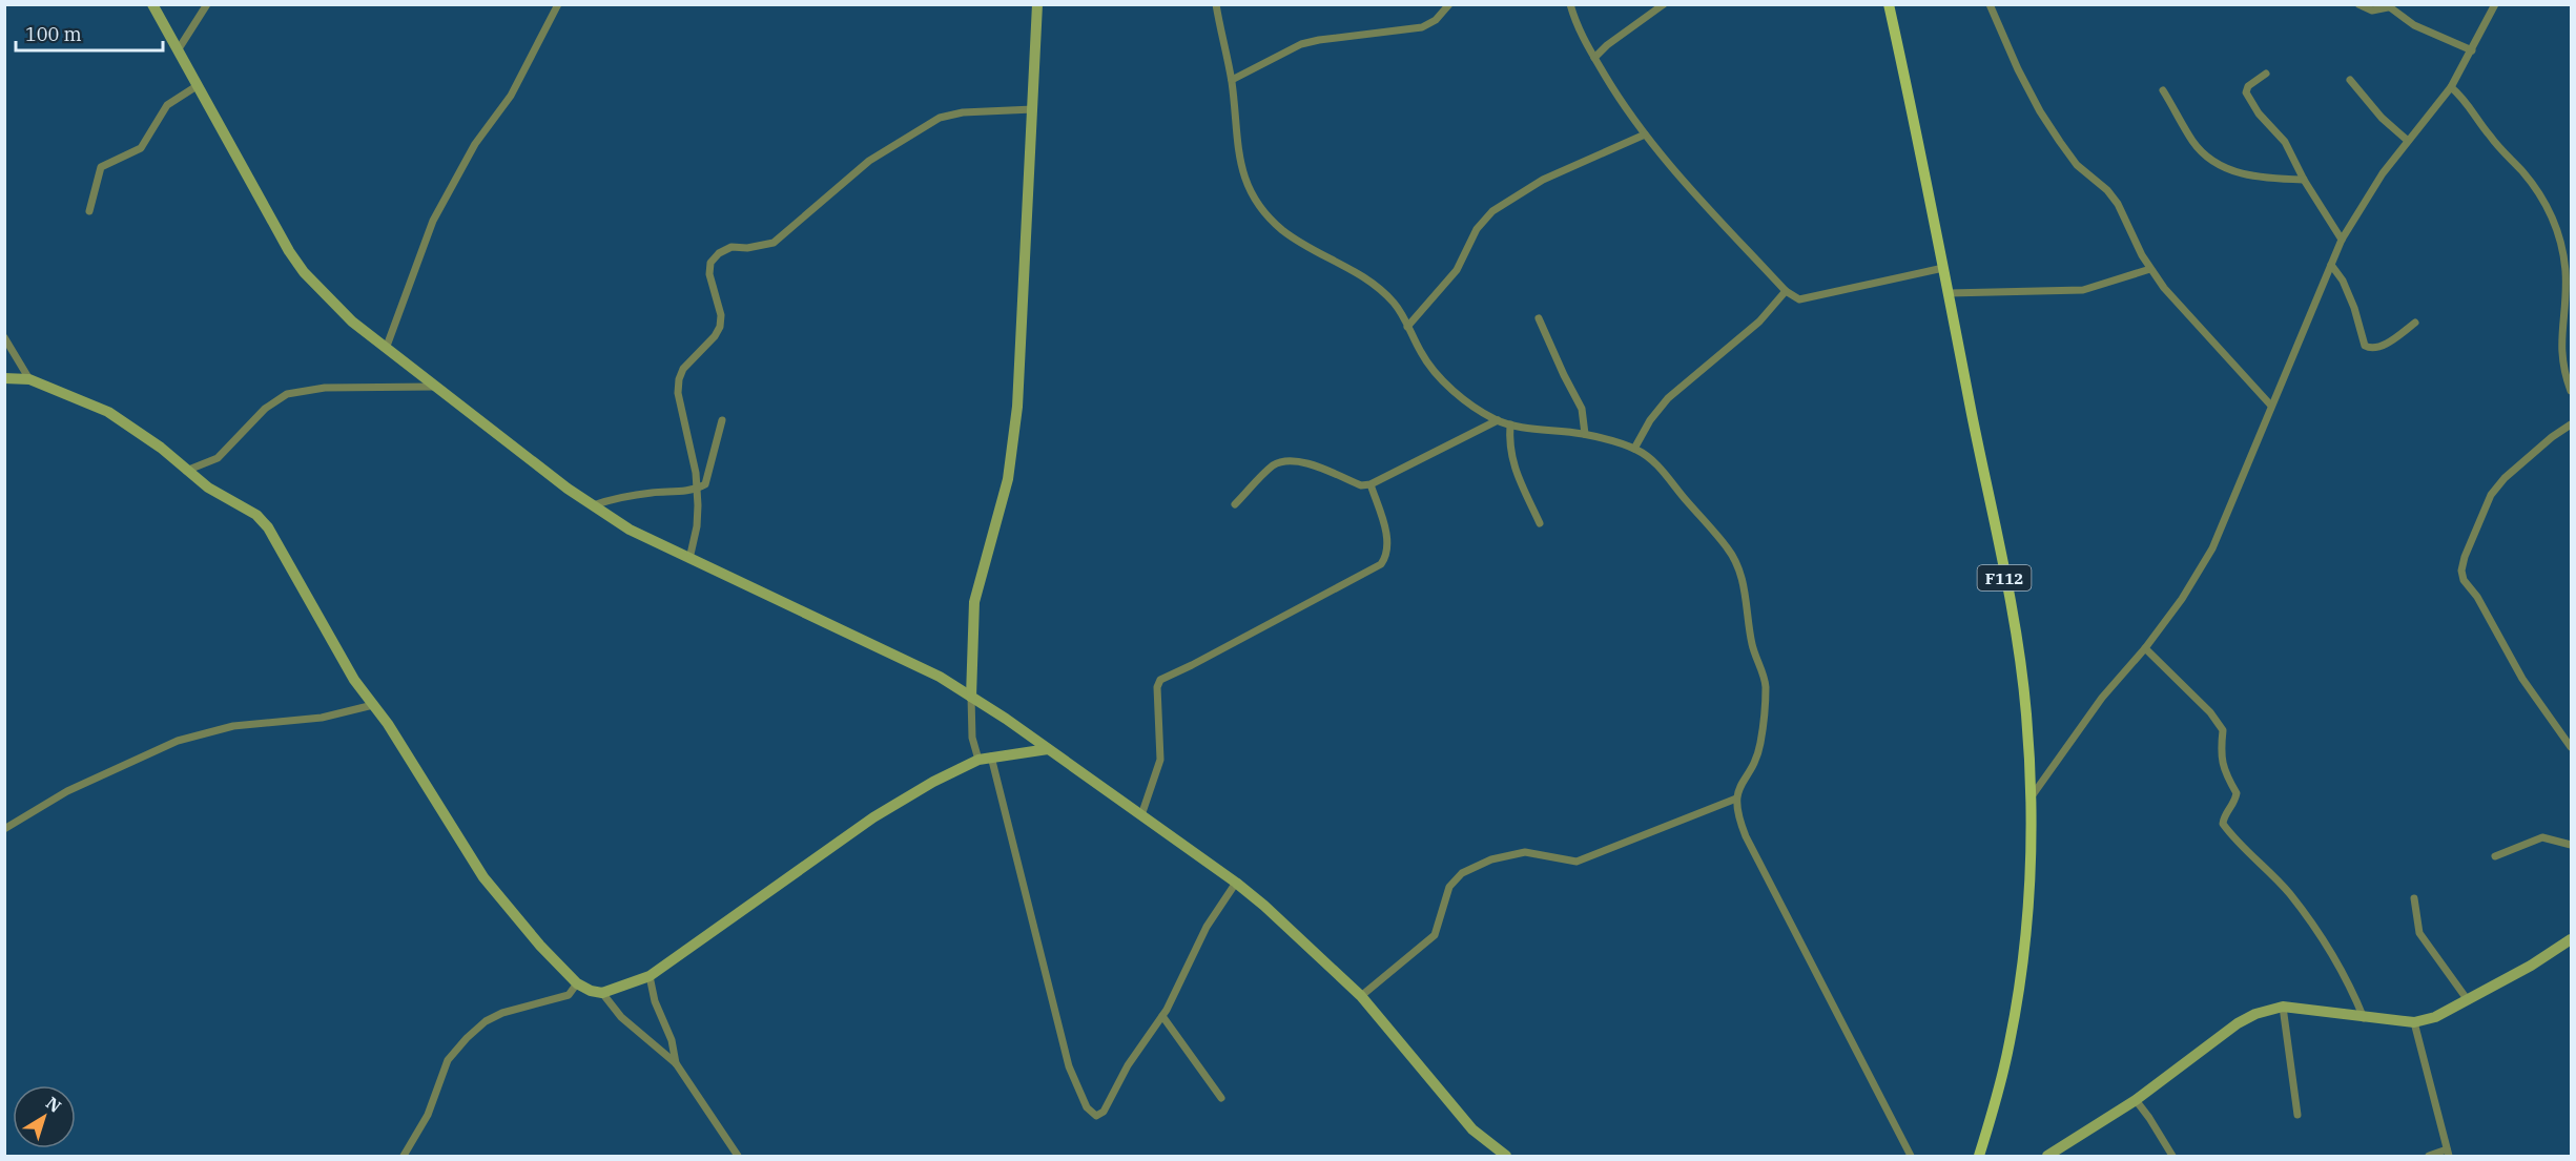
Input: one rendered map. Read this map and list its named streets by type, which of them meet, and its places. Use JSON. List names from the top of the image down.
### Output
{
  "streets": {
    "main road": ["F112"]
  },
  "scale_bar": "100 m",
  "north": "top right"
}
